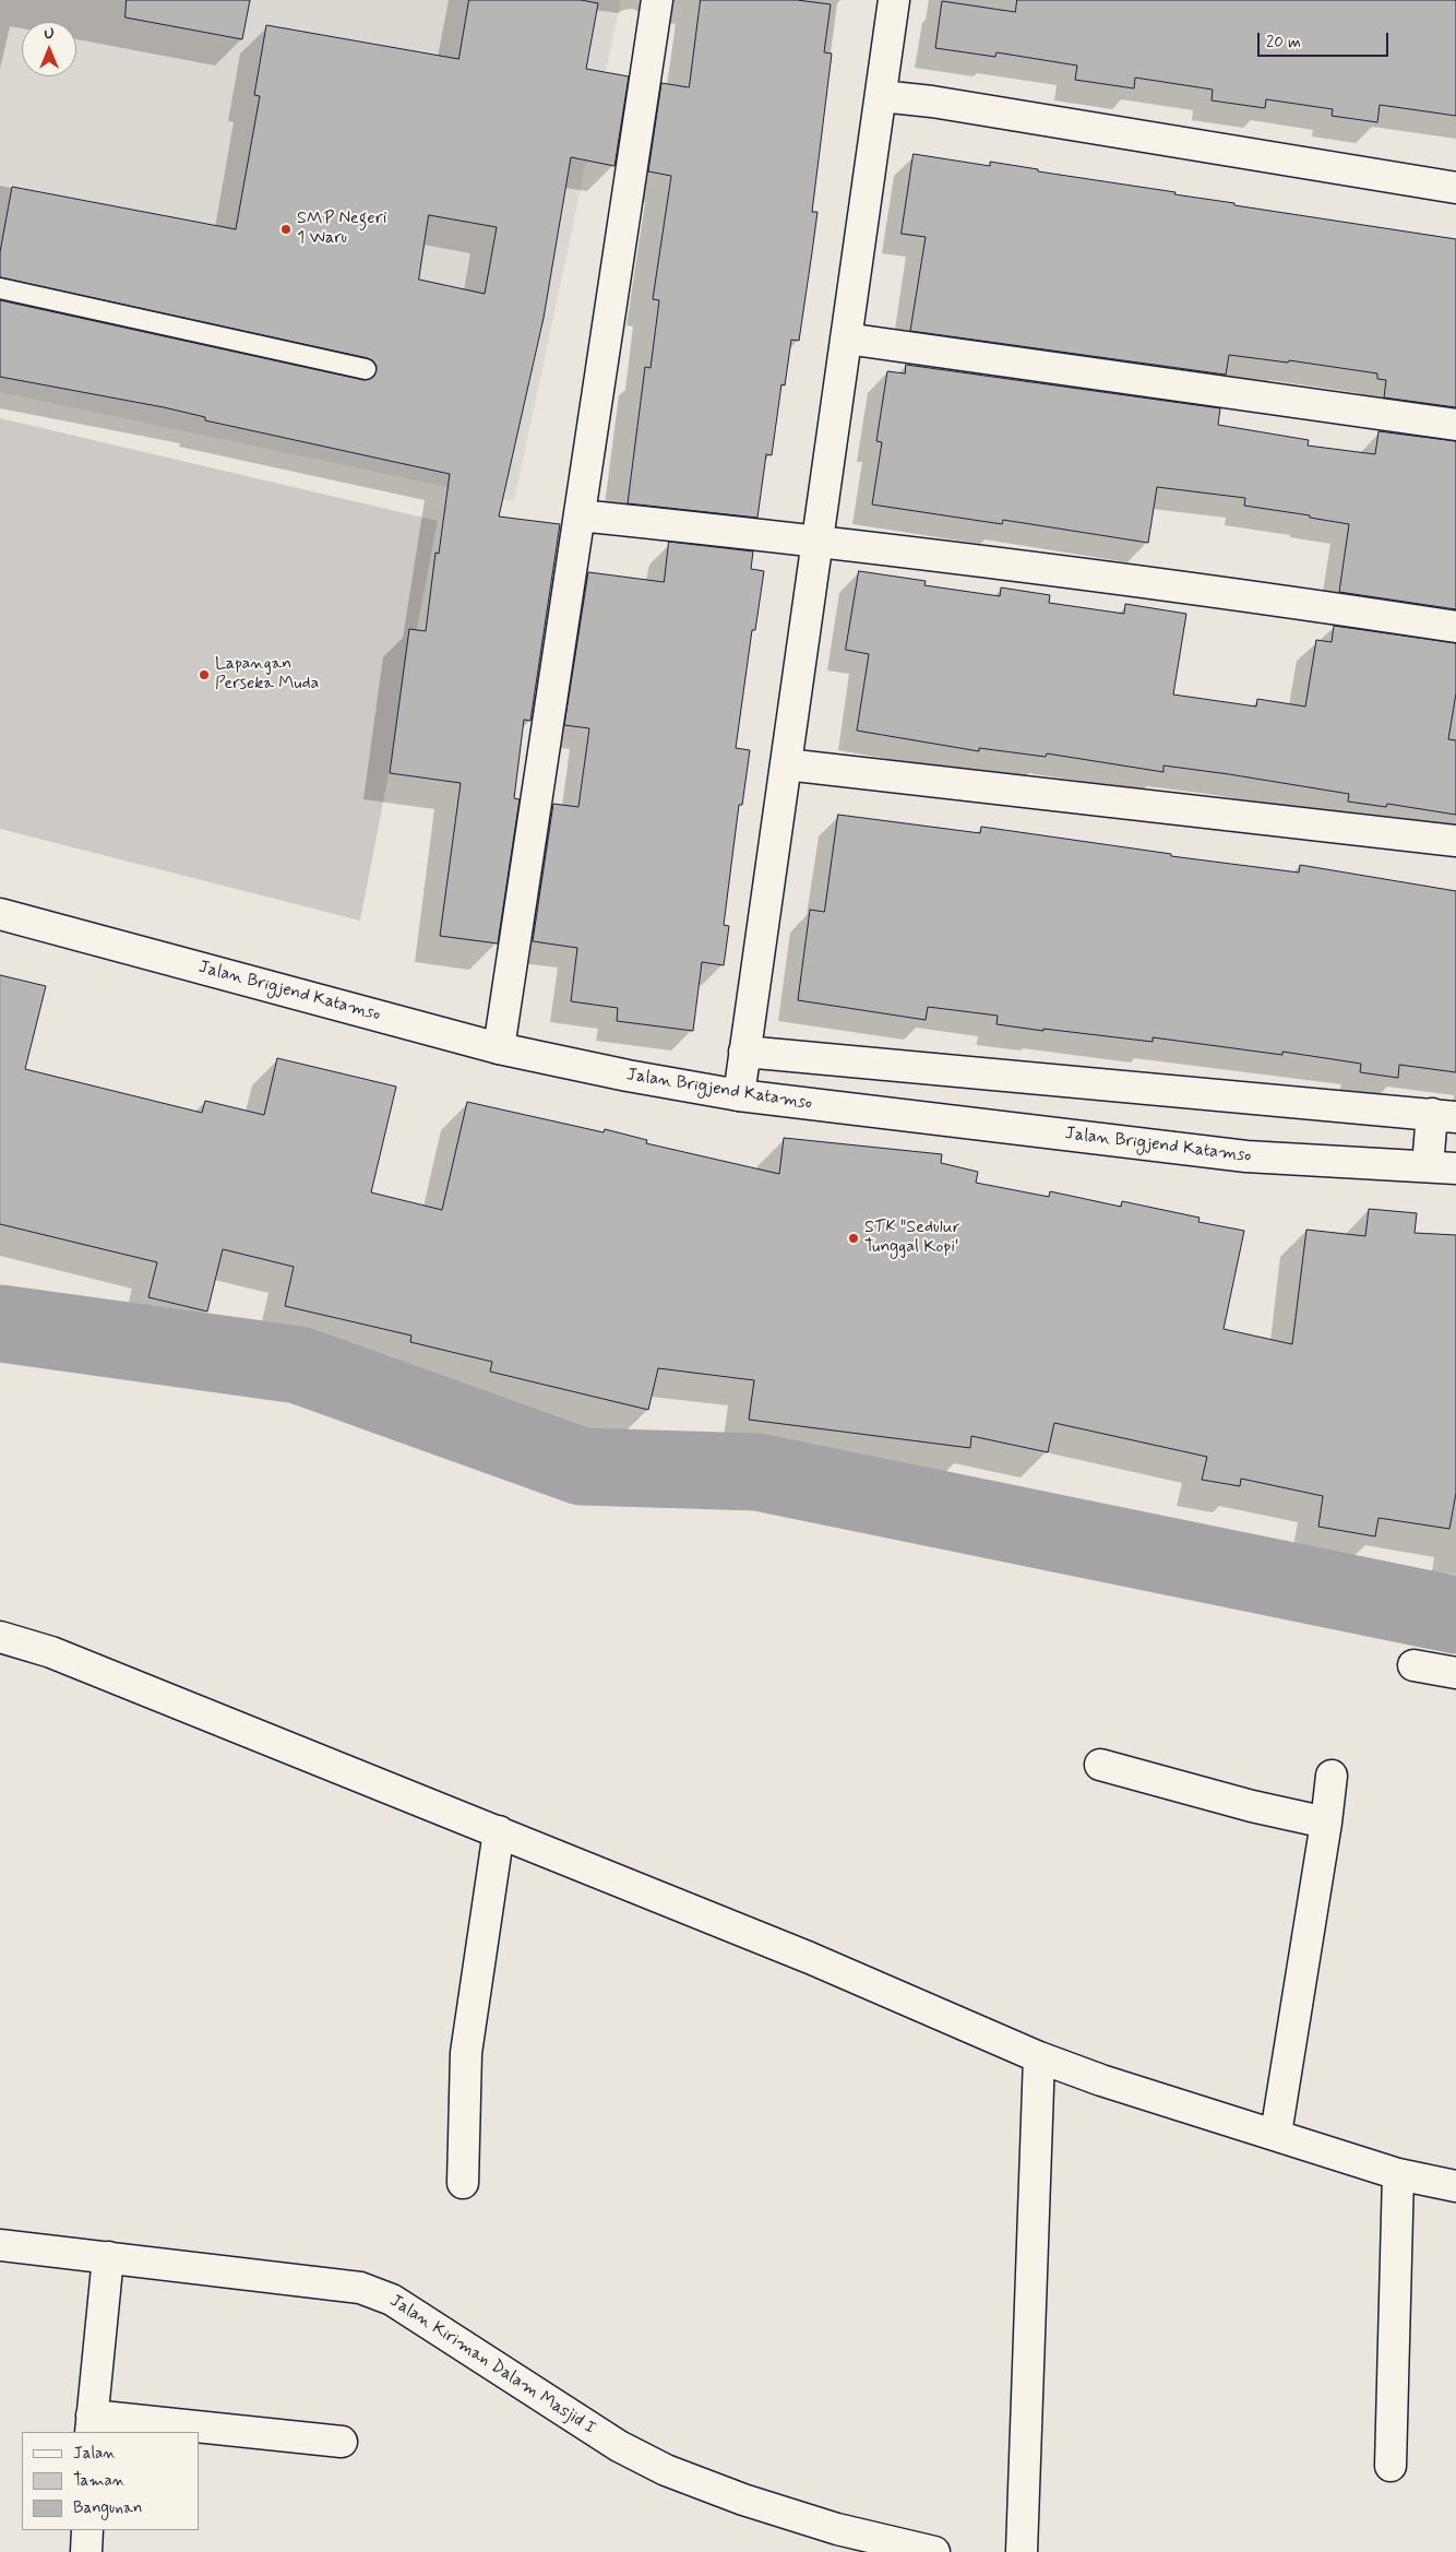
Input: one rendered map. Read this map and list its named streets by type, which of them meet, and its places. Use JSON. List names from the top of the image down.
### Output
{
  "streets": {
    "street": ["Jalan Brigjend Katamso", "Jalan Kiriman Dalam Masjid I"]
  },
  "places": ["SMP Negeri 1 Waru", "Lapangan Perseka Muda", "STK \"Sedulur Tunggal Kopi'"],
  "legend": ["Jalan", "Taman", "Bangunan"],
  "scale_bar": "20 m",
  "north": "top"
}
